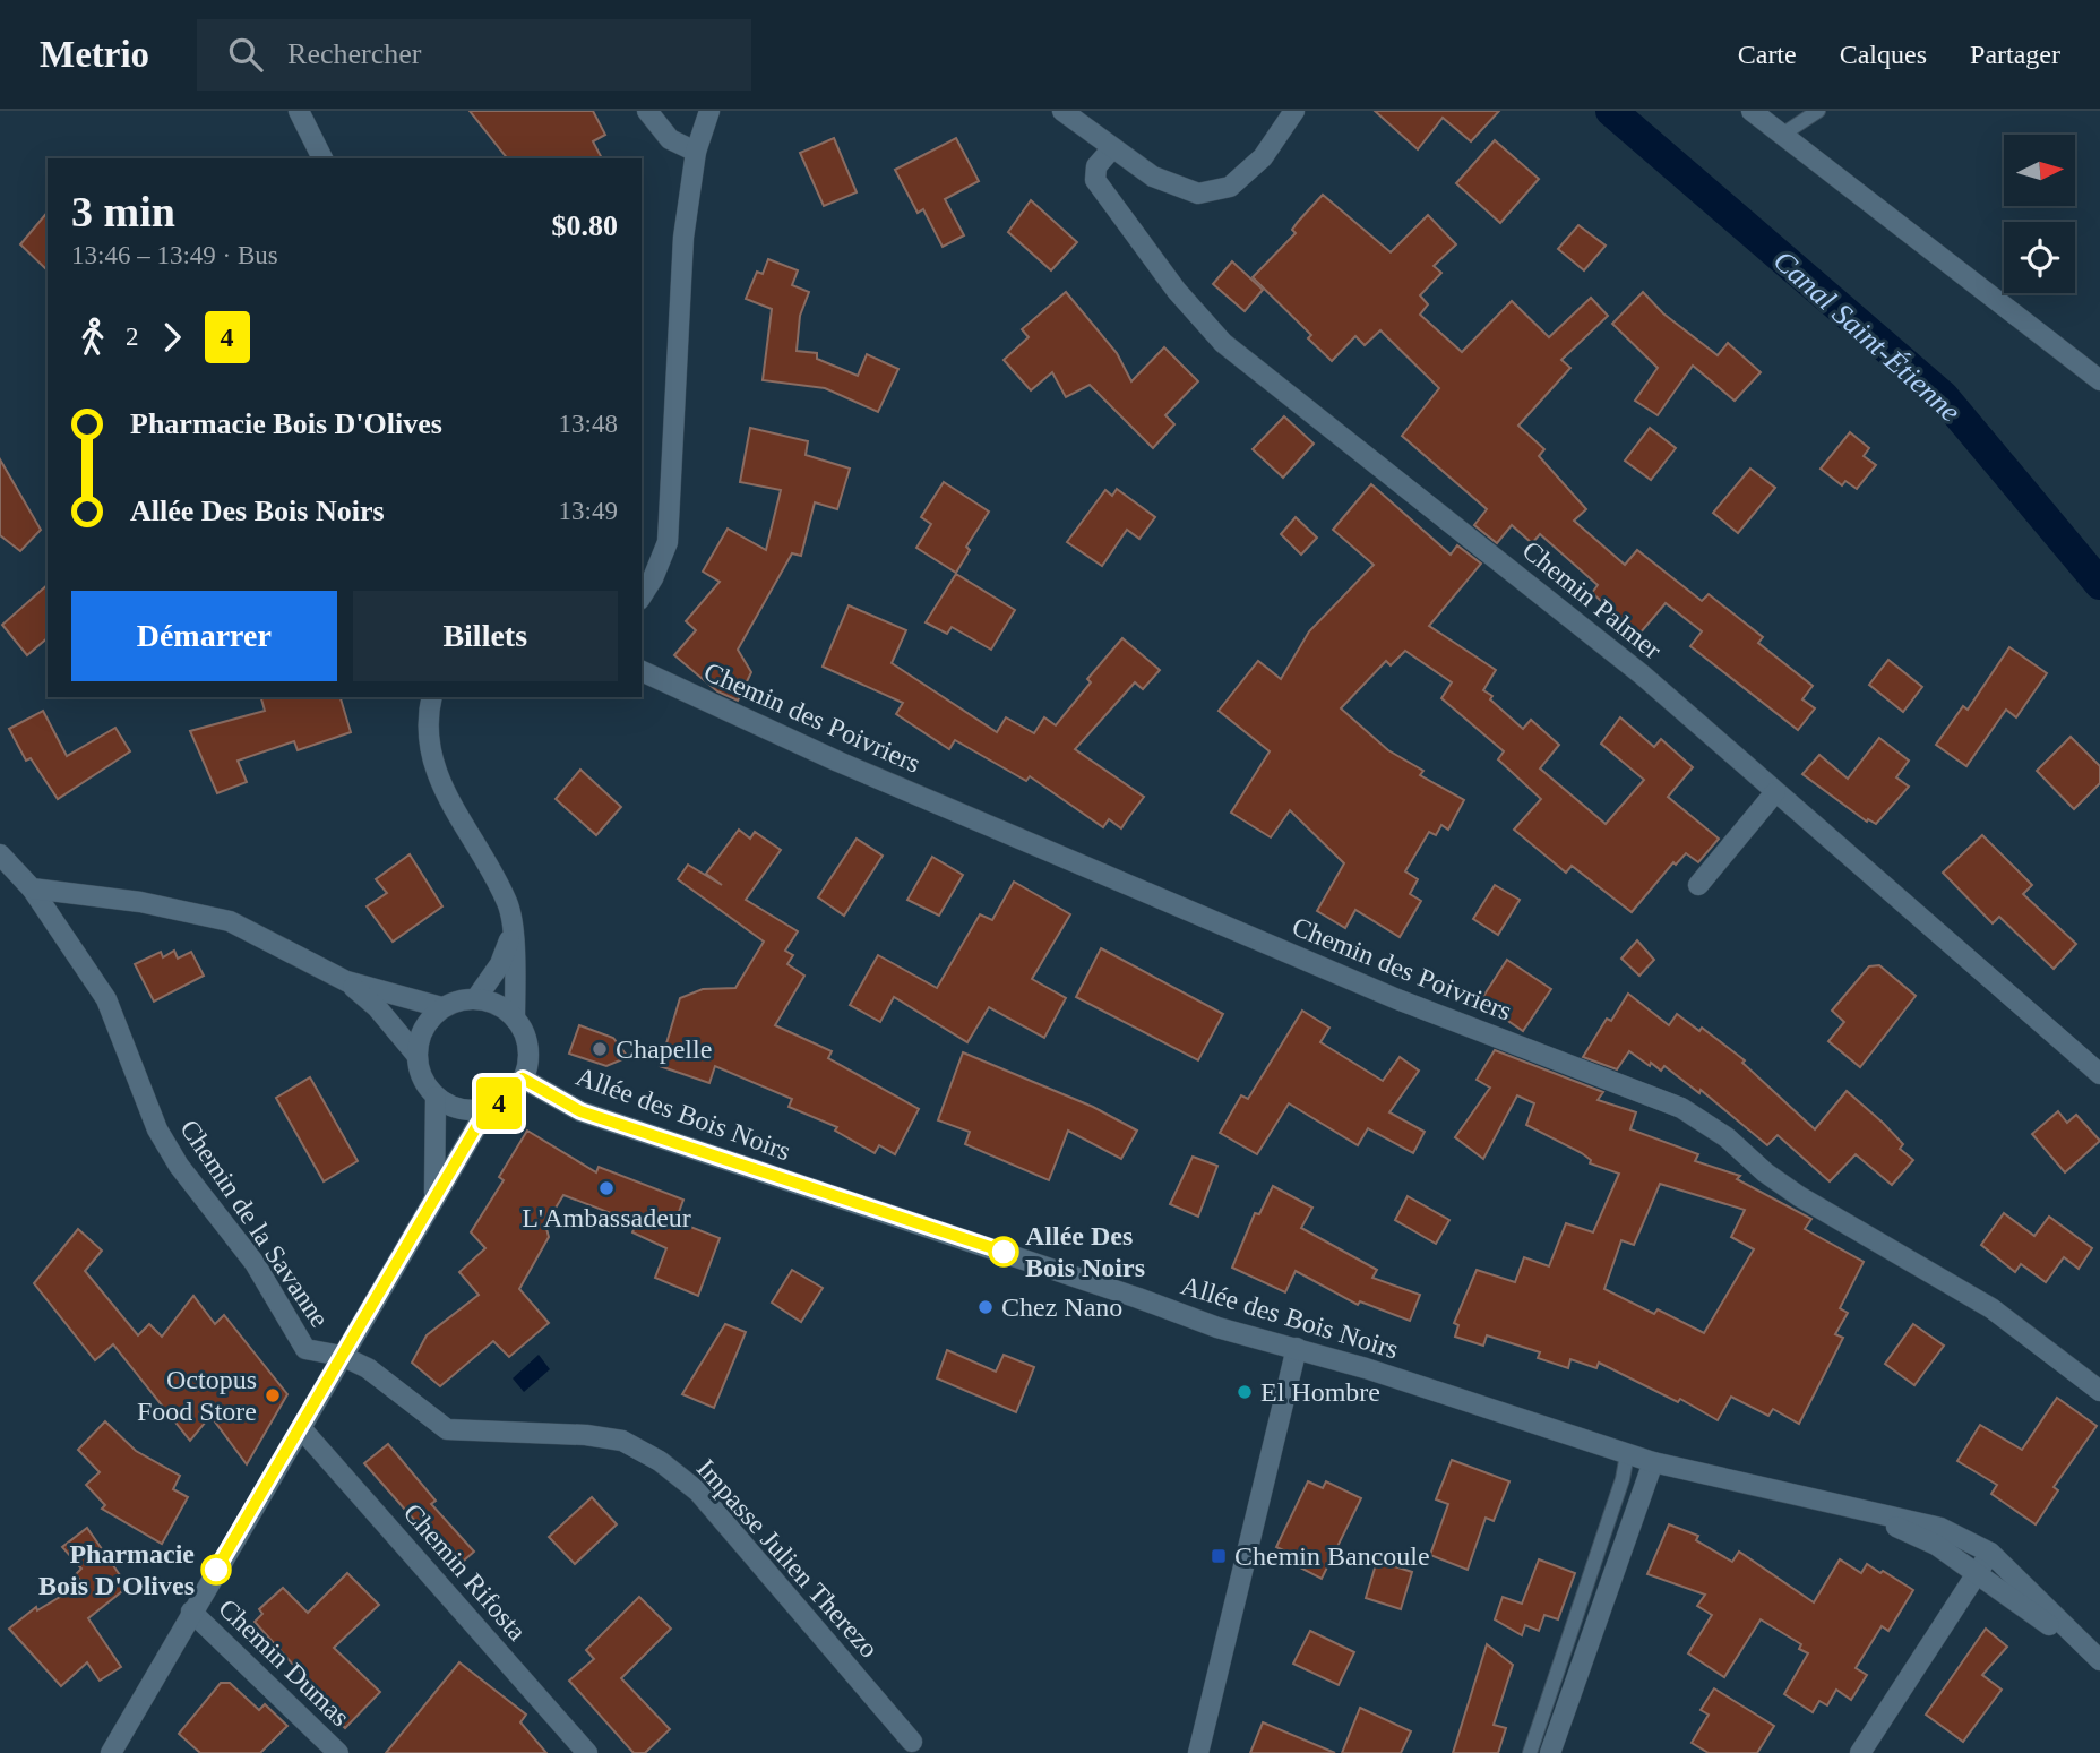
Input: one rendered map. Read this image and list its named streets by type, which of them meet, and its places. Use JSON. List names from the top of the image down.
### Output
{
  "streets": {
    "street": [
      "Chemin Palmer",
      "Chemin des Poivriers",
      "Allée des Bois Noirs",
      "Chemin de la Savanne",
      "Impasse Julien Therezo",
      "Chemin Rifosta",
      "Chemin Dumas"
    ]
  },
  "crossings": [
    ["Chemin de la Savanne", "Impasse Julien Therezo"]
  ],
  "water": ["Canal Saint-Étienne"],
  "places": {
    "other": [
      "Chapelle",
      "L'Ambassadeur",
      "Allée Des Bois Noirs",
      "Chez Nano",
      "El Hombre",
      "Octopus Food Store",
      "Pharmacie Bois D'Olives"
    ],
    "transit": ["Chemin Bancoule"]
  },
  "lines": ["bus line 4"],
  "north": "right",
  "page": {
    "header": "Metrio",
    "search": "Rechercher",
    "nav": ["Carte", "Calques", "Partager"],
    "on_map": "4",
    "heading": ["3 min", "13:46 – 13:49 · Bus", "$0.80"],
    "legs": ["2", "4"],
    "list": [
      {
        "name": "Pharmacie Bois D'Olives",
        "value": "13:48"
      },
      {
        "name": "Allée Des Bois Noirs",
        "value": "13:49"
      }
    ],
    "buttons": ["Démarrer", "Billets"]
  }
}
